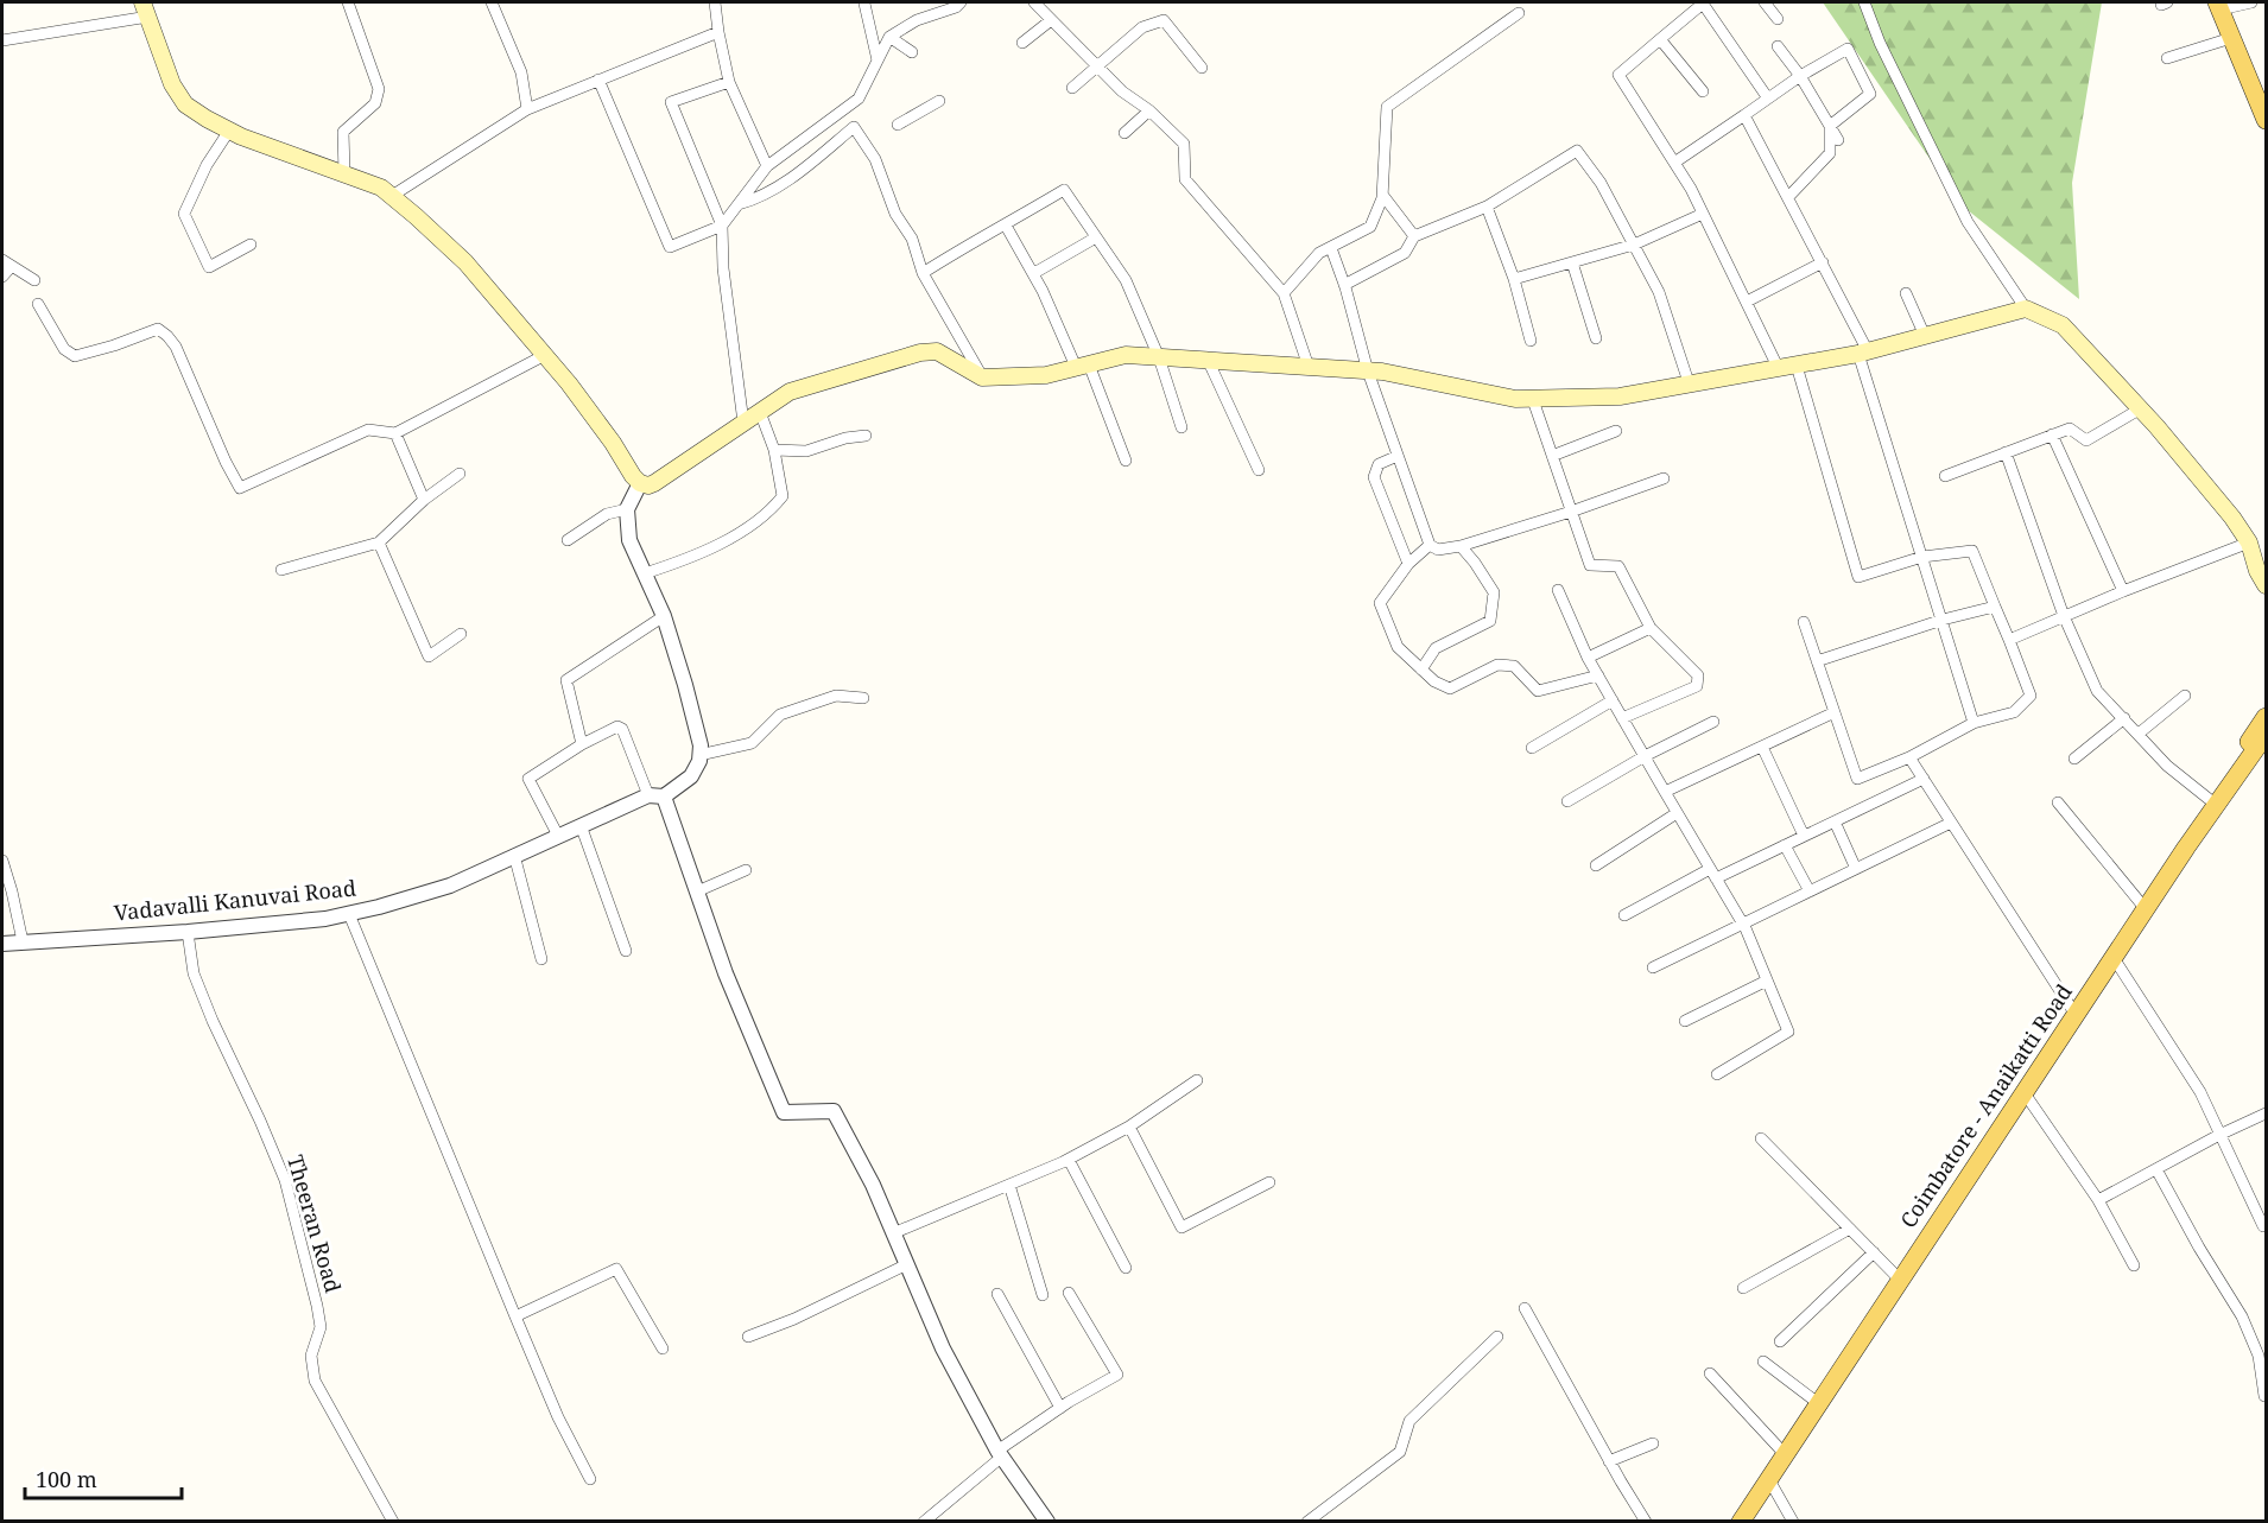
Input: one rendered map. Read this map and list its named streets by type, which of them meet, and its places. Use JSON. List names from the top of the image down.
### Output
{
  "streets": {
    "main road": ["Coimbatore - Anaikatti Road"],
    "street": ["Vadavalli Kanuvai Road", "Theeran Road"]
  },
  "crossings": [
    ["Vadavalli Kanuvai Road", "Theeran Road"]
  ],
  "scale_bar": "100 m"
}
